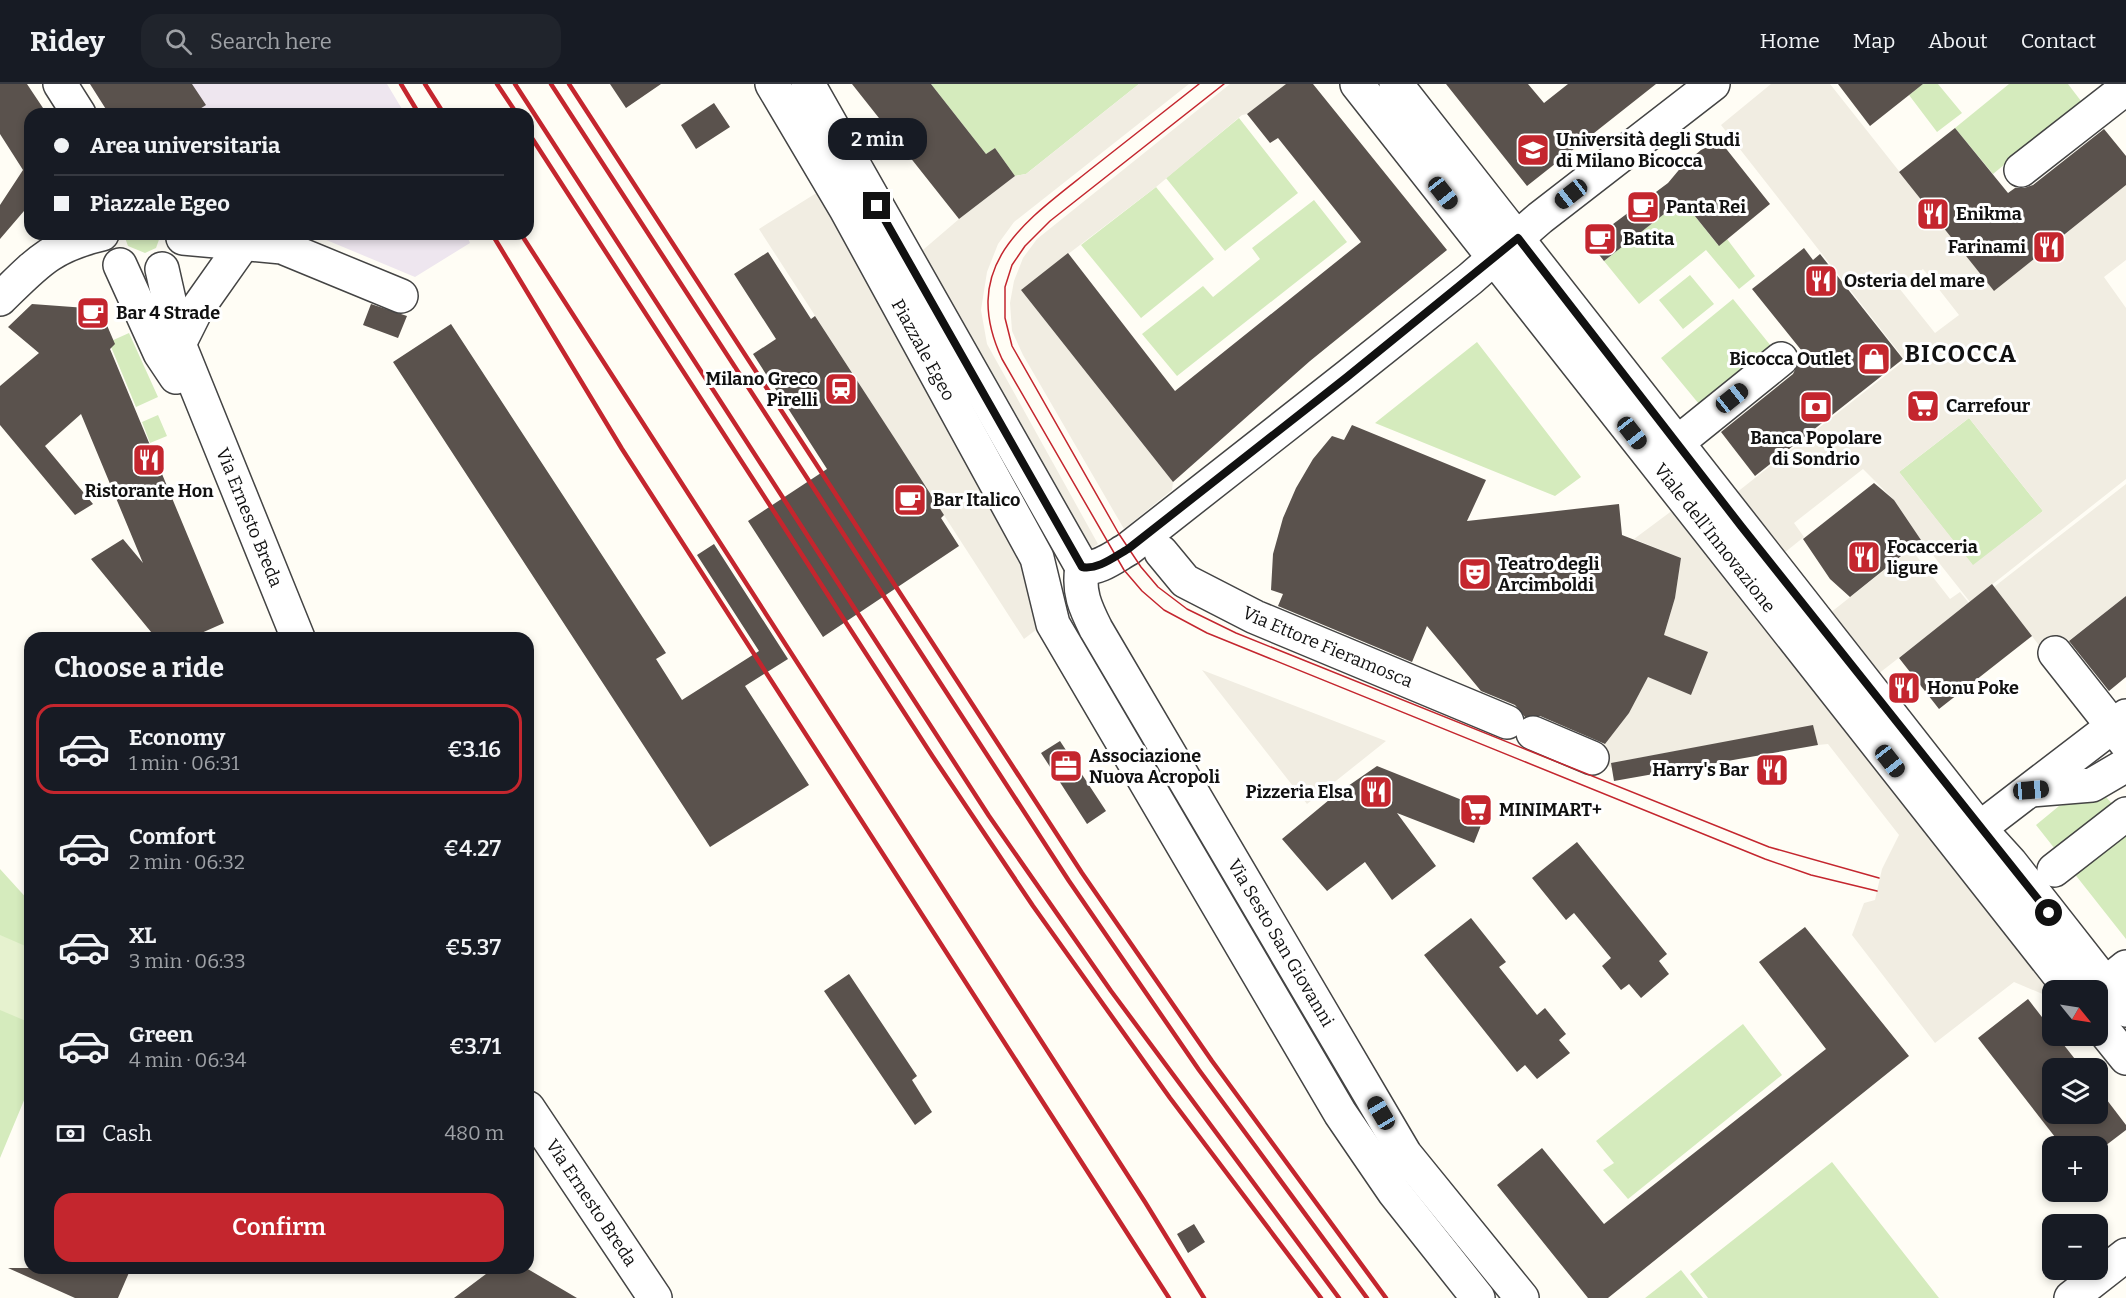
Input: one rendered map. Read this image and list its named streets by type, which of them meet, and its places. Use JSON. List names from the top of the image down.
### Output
{
  "streets": {
    "street": [
      "Piazzale Egeo",
      "Via Ernesto Breda",
      "Viale dell'Innovazione",
      "Via Ettore Fieramosca",
      "Via Sesto San Giovanni"
    ]
  },
  "crossings": [
    ["Piazzale Egeo", "Via Sesto San Giovanni"]
  ],
  "districts": ["BICOCCA"],
  "places": {
    "school or university": ["Università degli Studi di Milano Bicocca"],
    "cafe": [
      "Panta Rei",
      "Batita",
      "Bar 4 Strade",
      "Bar Italico"
    ],
    "restaurant": [
      "Enikma",
      "Farinami",
      "Osteria del mare",
      "Ristorante Hon",
      "Focacceria ligure",
      "Honu Poke",
      "Harry's Bar",
      "Pizzeria Elsa"
    ],
    "shop": ["Bicocca Outlet"],
    "station": ["Milano Greco Pirelli"],
    "supermarket": ["Carrefour", "MINIMART+"],
    "bank": ["Banca Popolare di Sondrio"],
    "theatre": ["Teatro degli Arcimboldi"],
    "office": ["Associazione Nuova Acropoli"]
  },
  "north": "bottom right",
  "page": {
    "header": "Ridey",
    "search": "Search here",
    "nav": [
      "Home",
      "Map",
      "About",
      "Contact"
    ],
    "banner": ["Area universitaria", "Piazzale Egeo"],
    "bubble": "2 min",
    "heading": "Choose a ride",
    "list": [
      {
        "name": "Economy",
        "note": "1 min · 06:31",
        "value": "€3.16"
      },
      {
        "name": "Comfort",
        "note": "2 min · 06:32",
        "value": "€4.27"
      },
      {
        "name": "XL",
        "note": "3 min · 06:33",
        "value": "€5.37"
      },
      {
        "name": "Green",
        "note": "4 min · 06:34",
        "value": "€3.71"
      }
    ],
    "map_buttons": ["+", "−"],
    "pay": ["Cash", "480 m"],
    "buttons": "Confirm"
  }
}
